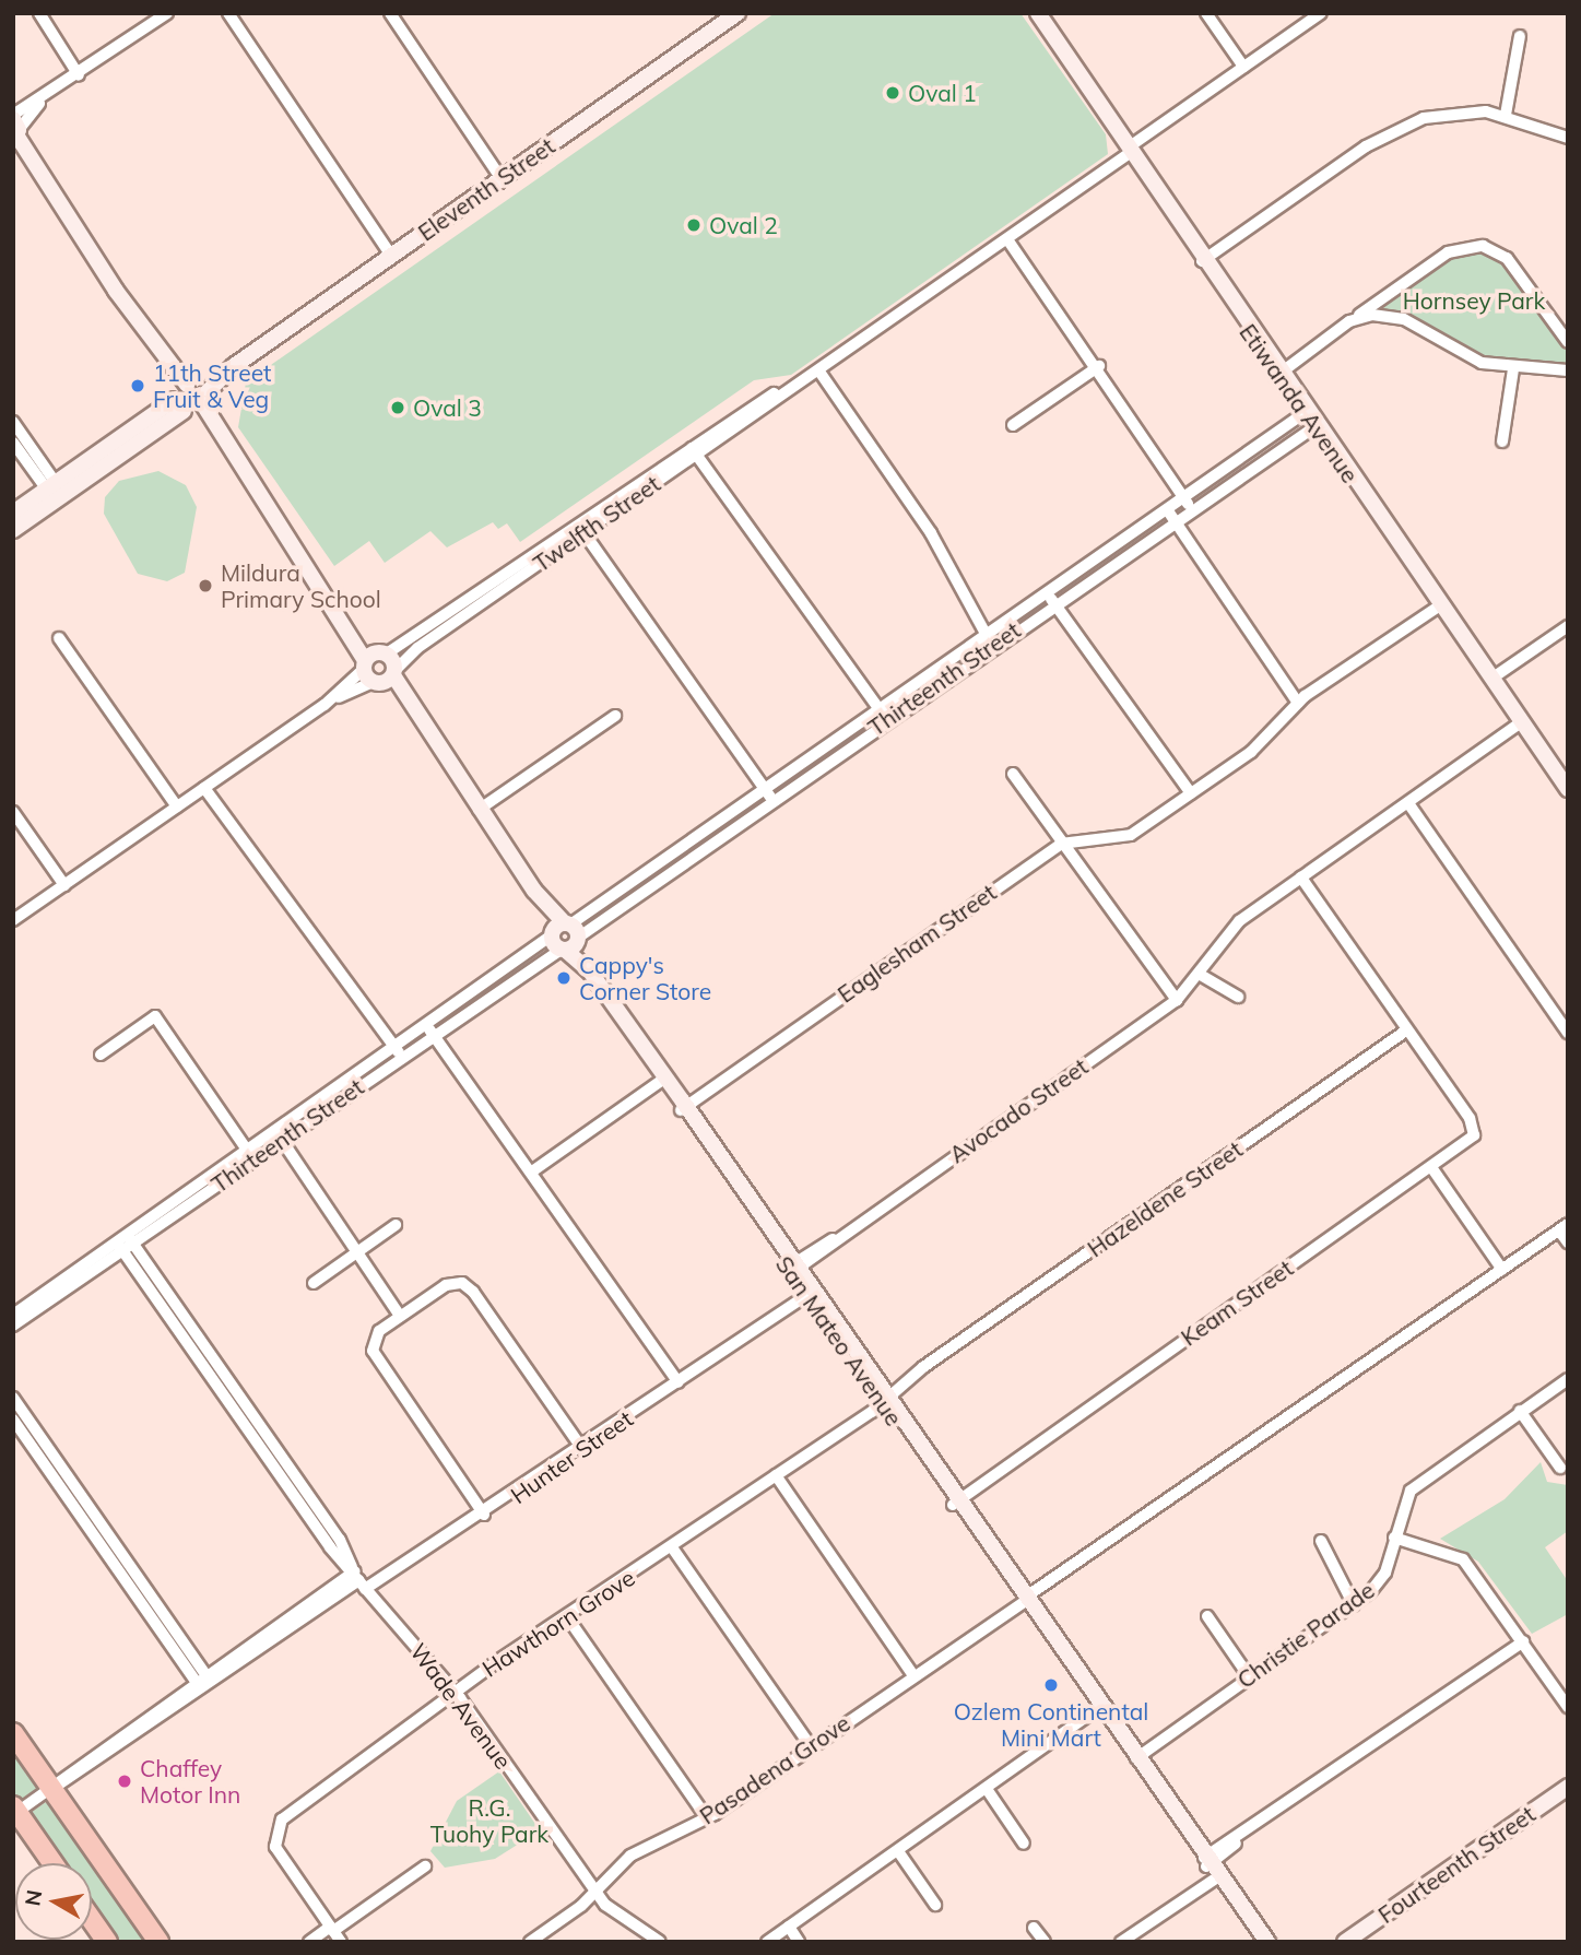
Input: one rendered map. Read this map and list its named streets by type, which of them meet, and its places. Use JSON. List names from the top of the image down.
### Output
{
  "streets": {
    "street": [
      "Eleventh Street",
      "Etiwanda Avenue",
      "Twelfth Street",
      "Thirteenth Street",
      "Eaglesham Street",
      "Avocado Street",
      "Hazeldene Street",
      "Keam Street",
      "San Mateo Avenue",
      "Hunter Street",
      "Hawthorn Grove",
      "Christie Parade",
      "Wade Avenue",
      "Pasadena Grove",
      "Fourteenth Street"
    ]
  },
  "crossings": [
    ["Eleventh Street", "San Mateo Avenue"],
    ["Etiwanda Avenue", "Twelfth Street"],
    ["Etiwanda Avenue", "Thirteenth Street"],
    ["Etiwanda Avenue", "Avocado Street"],
    ["Twelfth Street", "San Mateo Avenue"],
    ["Thirteenth Street", "San Mateo Avenue"],
    ["Thirteenth Street", "Wade Avenue"],
    ["Eaglesham Street", "San Mateo Avenue"],
    ["Avocado Street", "San Mateo Avenue"],
    ["Hazeldene Street", "Keam Street"],
    ["Hazeldene Street", "San Mateo Avenue"],
    ["Hazeldene Street", "Hawthorn Grove"],
    ["Keam Street", "San Mateo Avenue"],
    ["San Mateo Avenue", "Hunter Street"],
    ["San Mateo Avenue", "Hawthorn Grove"],
    ["San Mateo Avenue", "Christie Parade"],
    ["San Mateo Avenue", "Pasadena Grove"],
    ["Hunter Street", "Wade Avenue"],
    ["Hawthorn Grove", "Wade Avenue"],
    ["Wade Avenue", "Pasadena Grove"]
  ],
  "parks": ["Hornsey Park", "R.G. Tuohy Park"],
  "places": [
    "Oval 1",
    "Oval 2",
    "11th Street Fruit & Veg",
    "Oval 3",
    "Mildura Primary School",
    "Cappy's Corner Store",
    "Ozlem Continental Mini Mart",
    "Chaffey Motor Inn"
  ],
  "north": "left"
}
